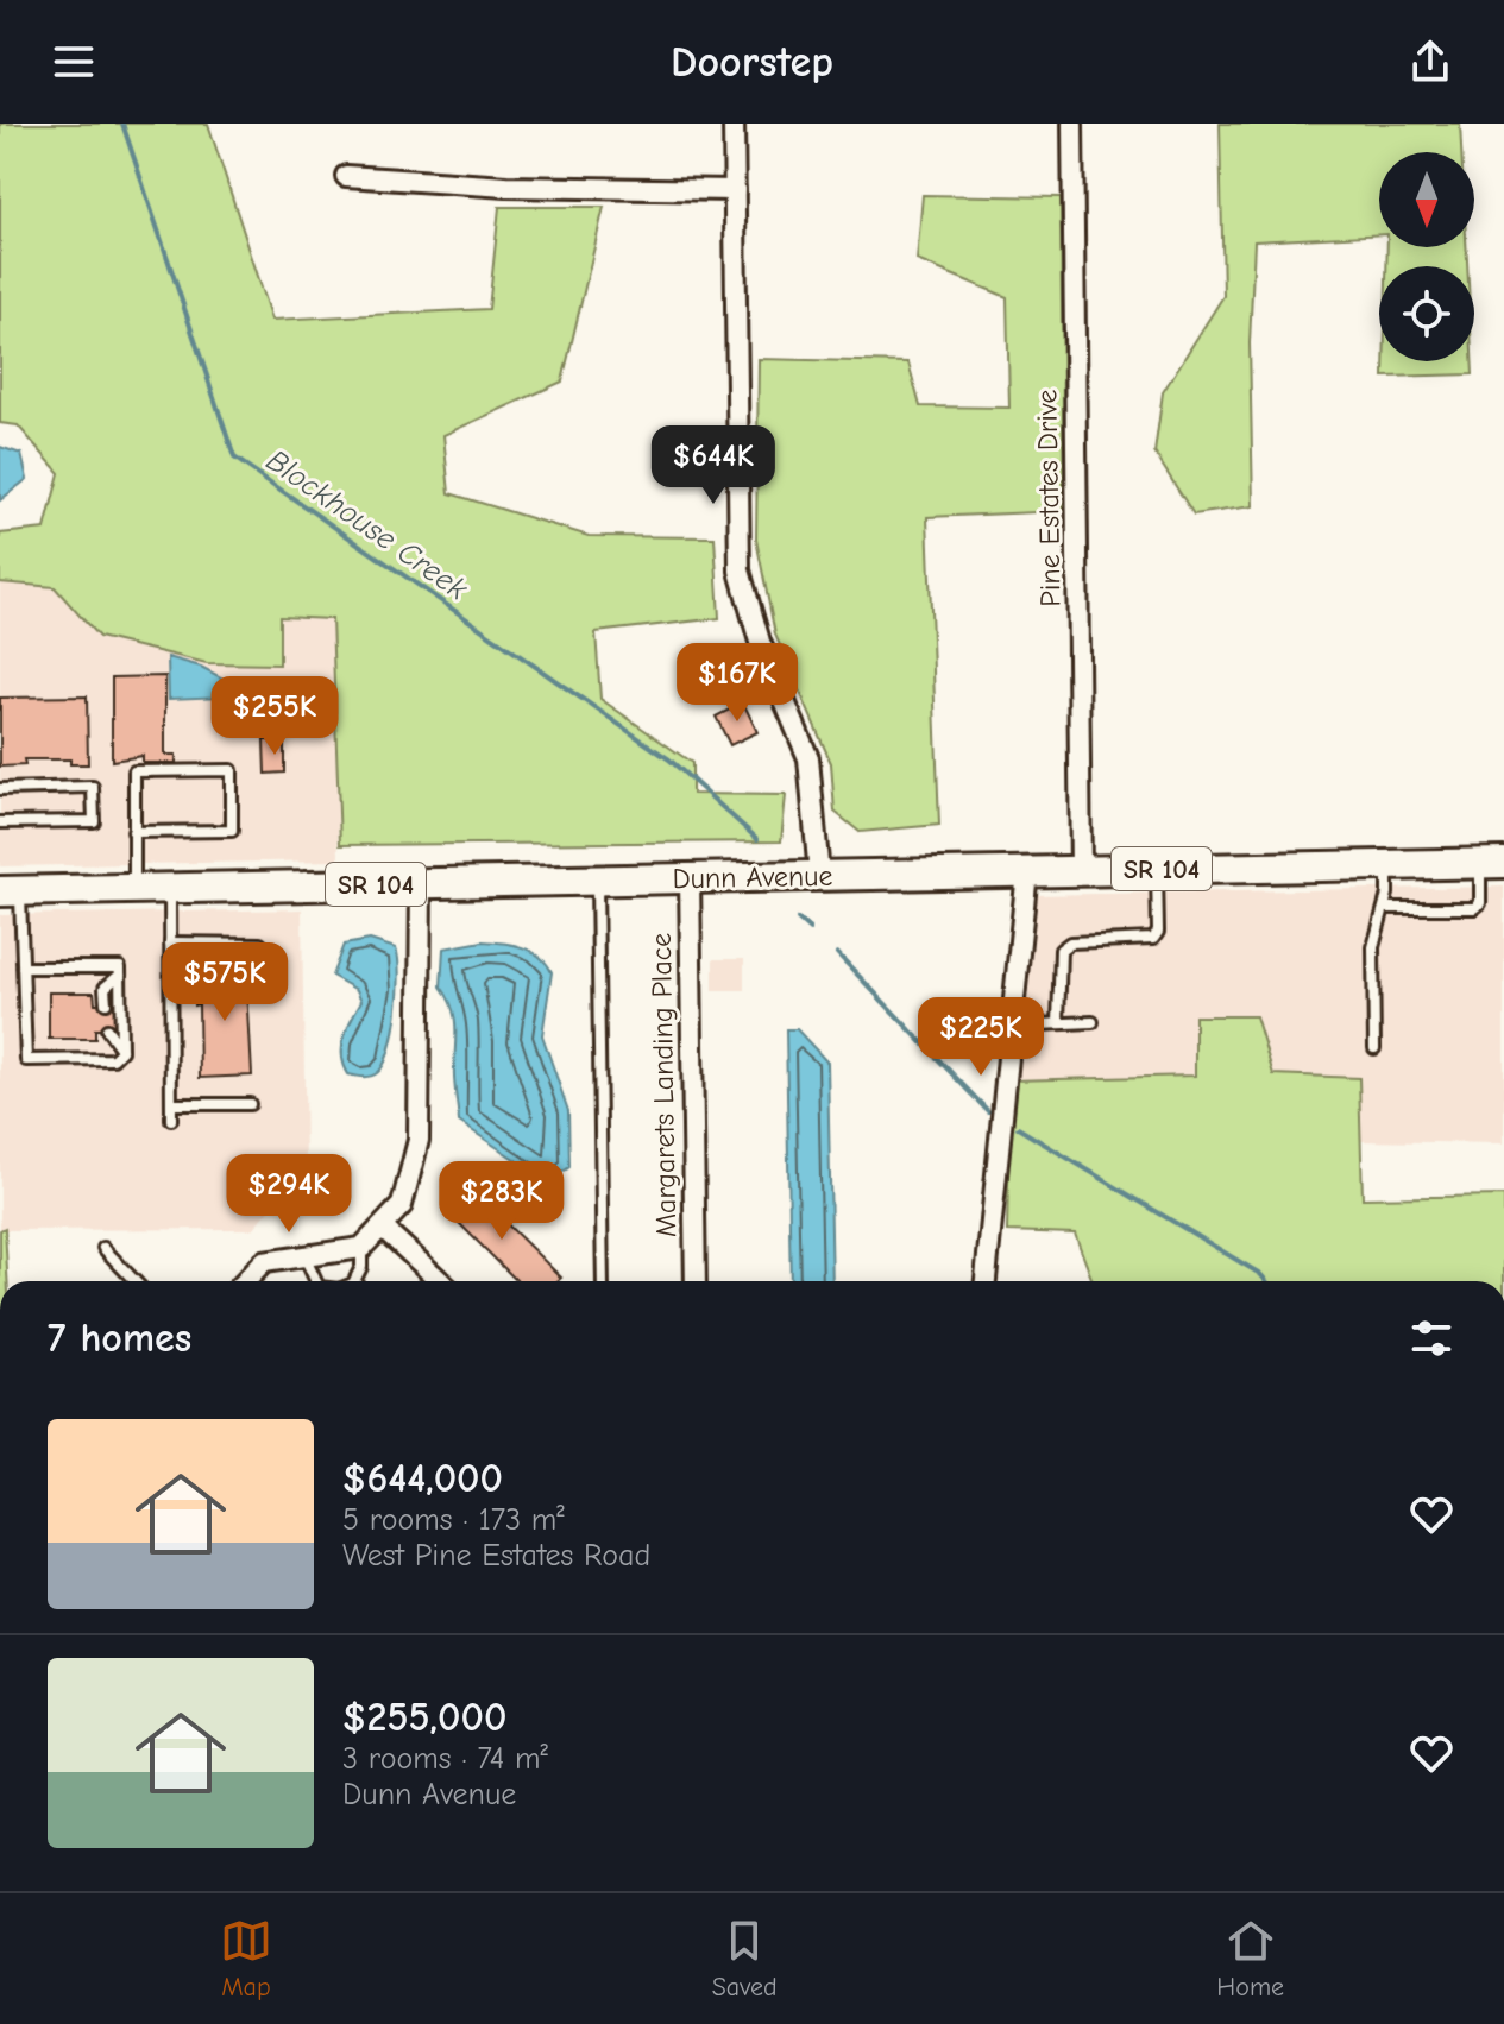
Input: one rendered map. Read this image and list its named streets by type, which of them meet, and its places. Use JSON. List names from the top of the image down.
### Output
{
  "streets": {
    "main road": ["SR 104", "Dunn Avenue"],
    "street": ["Pine Estates Drive", "Margarets Landing Place"]
  },
  "crossings": [
    ["Pine Estates Drive", "Dunn Avenue"],
    ["Dunn Avenue", "Margarets Landing Place"]
  ],
  "water": ["Blockhouse Creek"],
  "north": "bottom",
  "page": {
    "header": "Doorstep",
    "price": [
      "$644K",
      "$167K",
      "$255K",
      "$575K",
      "$225K",
      "$294K",
      "$283K"
    ],
    "heading": "7 homes",
    "list": [
      {
        "name": "$644,000",
        "note": "5 rooms · 173 m² · West Pine Estates Road"
      },
      {
        "name": "$255,000",
        "note": "3 rooms · 74 m² · Dunn Avenue"
      }
    ],
    "tabs": ["Map", "Saved", "Home"]
  }
}
